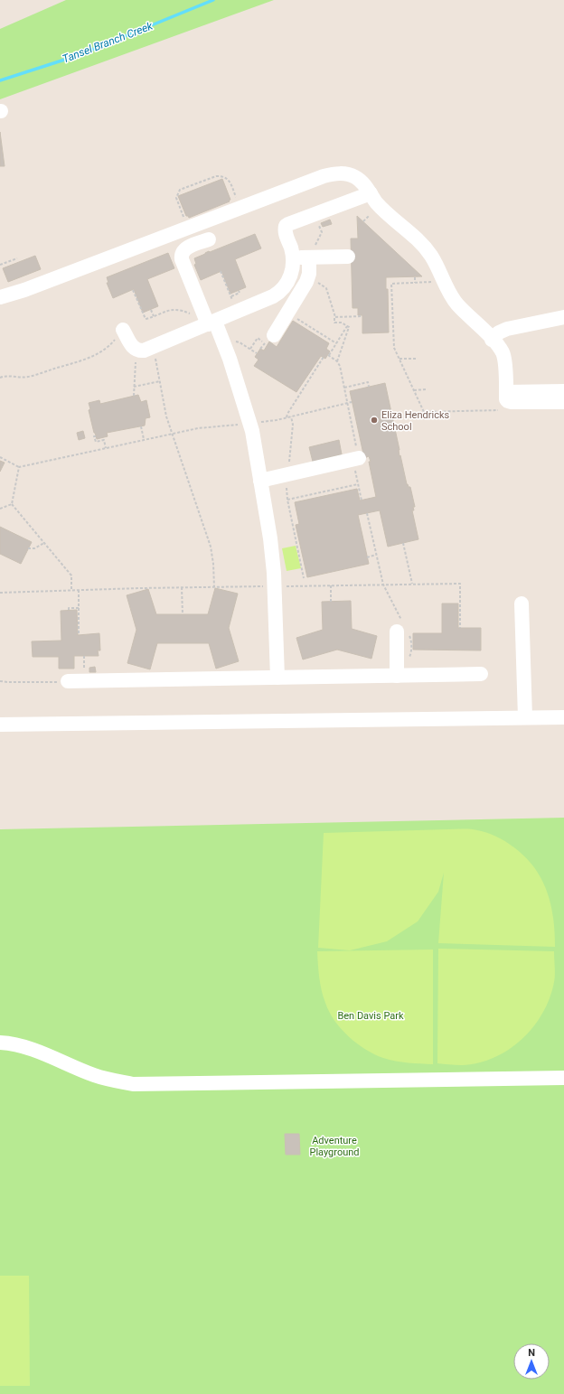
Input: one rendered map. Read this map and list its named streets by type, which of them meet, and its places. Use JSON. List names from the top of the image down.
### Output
{
  "water": ["Tansel Branch Creek"],
  "parks": ["Ben Davis Park", "Adventure Playground"],
  "places": ["Eliza Hendricks School"],
  "north": "top"
}
